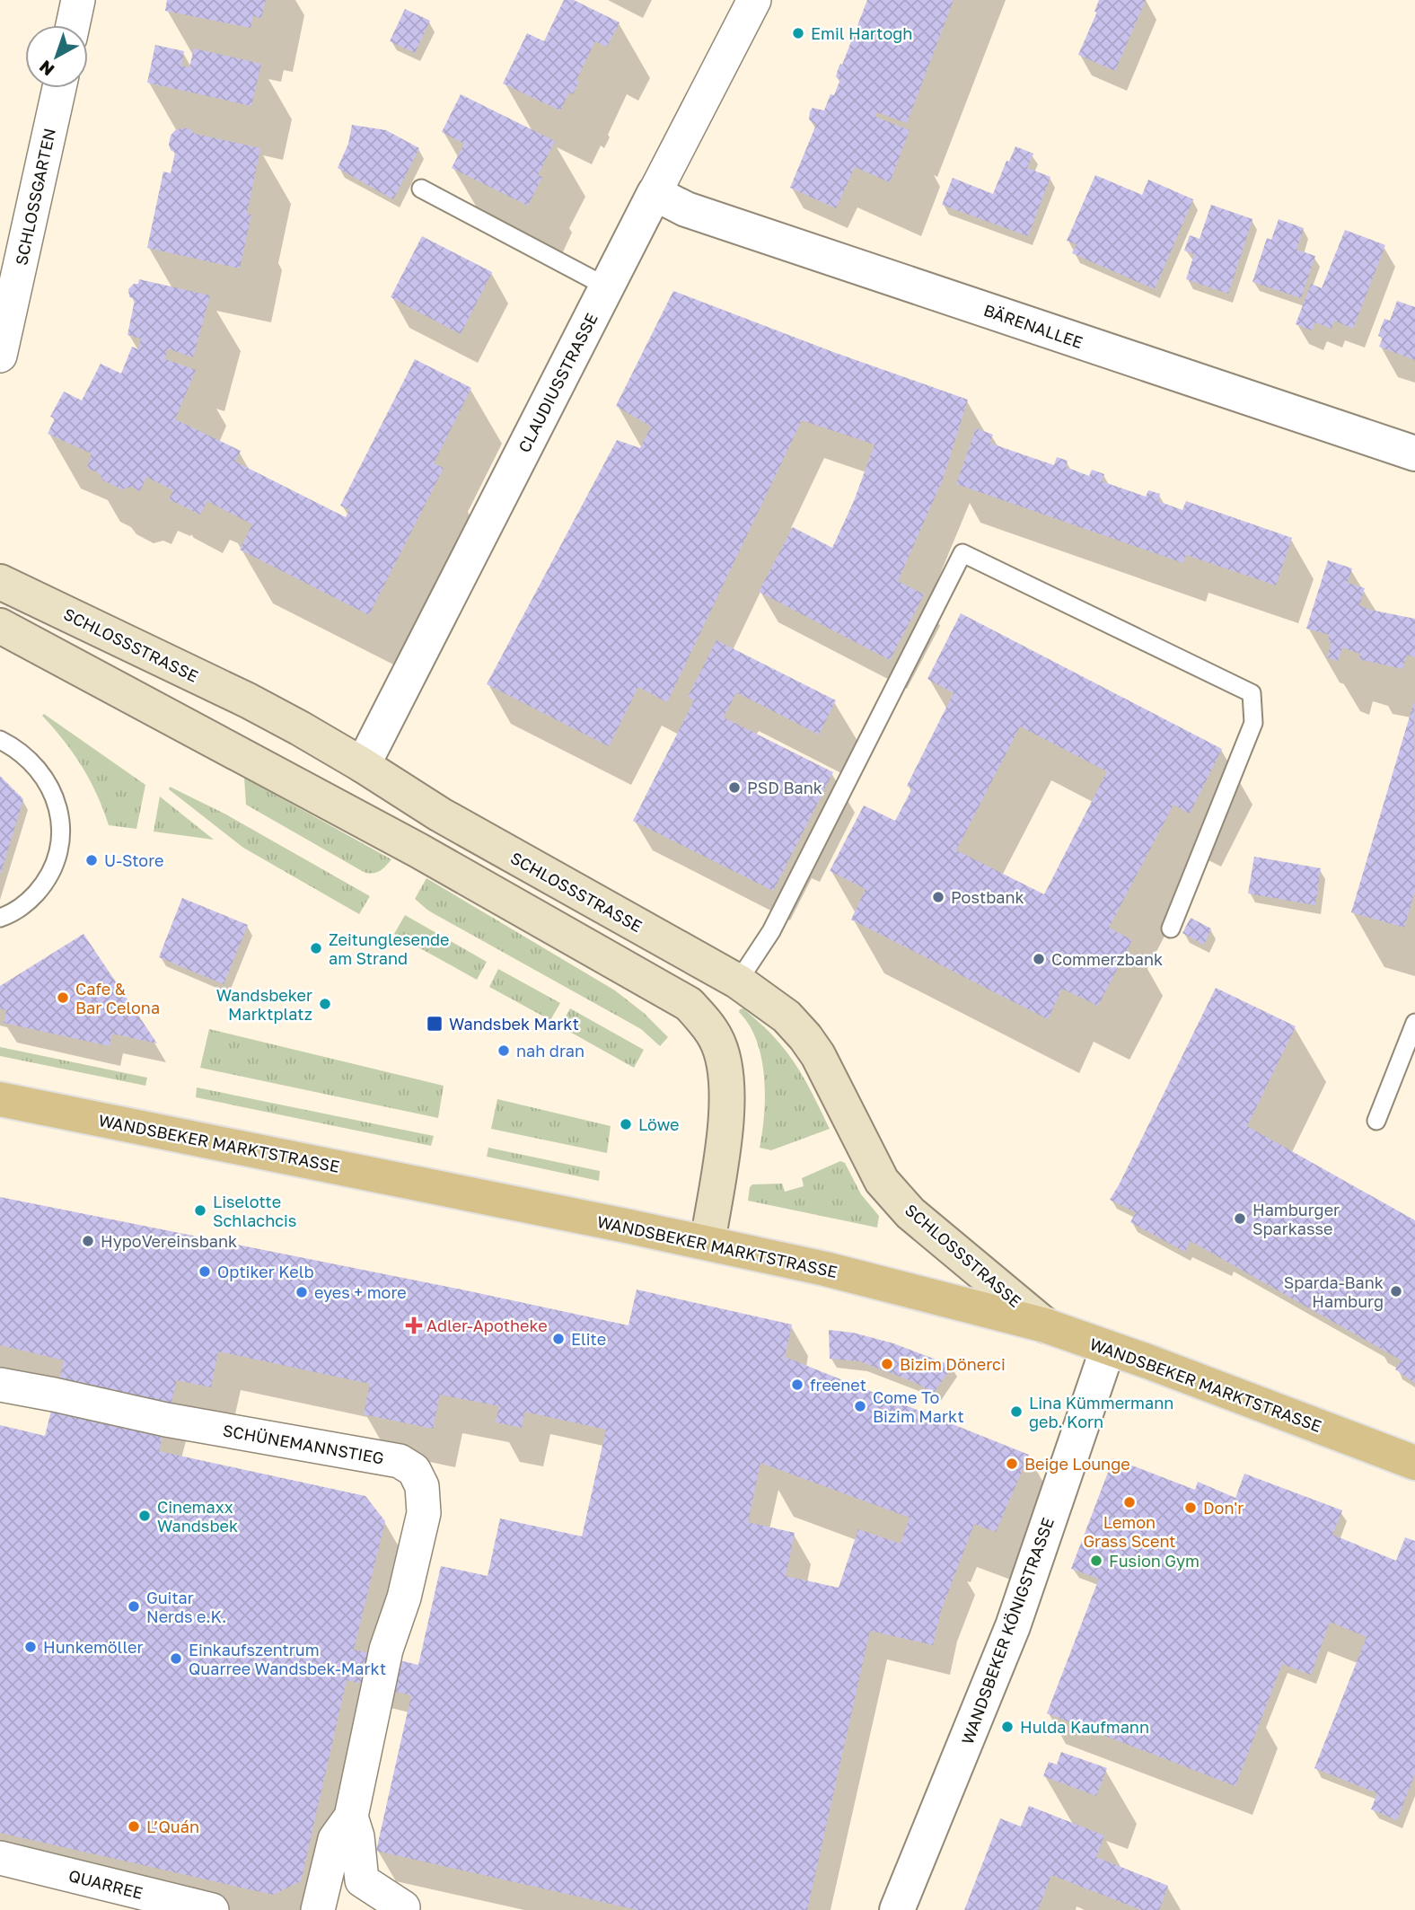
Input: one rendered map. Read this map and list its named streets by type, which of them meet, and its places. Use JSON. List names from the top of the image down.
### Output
{
  "streets": {
    "main road": ["SCHLOSSSTRASSE", "WANDSBEKER MARKTSTRASSE"],
    "street": [
      "SCHLOSSGARTEN",
      "BÄRENALLEE",
      "CLAUDIUSSTRASSE",
      "SCHÜNEMANNSTIEG",
      "WANDSBEKER KÖNIGSTRASSE",
      "QUARREE"
    ]
  },
  "crossings": [
    ["BÄRENALLEE", "CLAUDIUSSTRASSE"],
    ["CLAUDIUSSTRASSE", "SCHLOSSSTRASSE"],
    ["SCHLOSSSTRASSE", "WANDSBEKER MARKTSTRASSE"],
    ["WANDSBEKER MARKTSTRASSE", "WANDSBEKER KÖNIGSTRASSE"]
  ],
  "places": {
    "other": [
      "Emil Hartogh",
      "PSD Bank",
      "U-Store",
      "Postbank",
      "Zeitunglesende am Strand",
      "Commerzbank",
      "Cafe & Bar Celona",
      "Wandsbeker Marktplatz",
      "nah dran",
      "Löwe",
      "Liselotte Schlachcis",
      "Hamburger Sparkasse",
      "HypoVereinsbank",
      "Optiker Kelb",
      "Sparda-Bank Hamburg",
      "eyes + more",
      "Elite",
      "Bizim Dönerci",
      "freenet",
      "Come To Bizim Markt",
      "Lina Kümmermann geb. Korn",
      "Beige Lounge",
      "Lemon Grass Scent",
      "Don'r",
      "Cinemaxx Wandsbek",
      "Fusion Gym",
      "Guitar Nerds e.K.",
      "Hunkemöller",
      "Einkaufszentrum Quarree Wandsbek-Markt",
      "Hulda Kaufmann",
      "L’Quán"
    ],
    "transit": ["Wandsbek Markt"],
    "health": ["Adler-Apotheke"]
  },
  "north": "bottom left"
}
